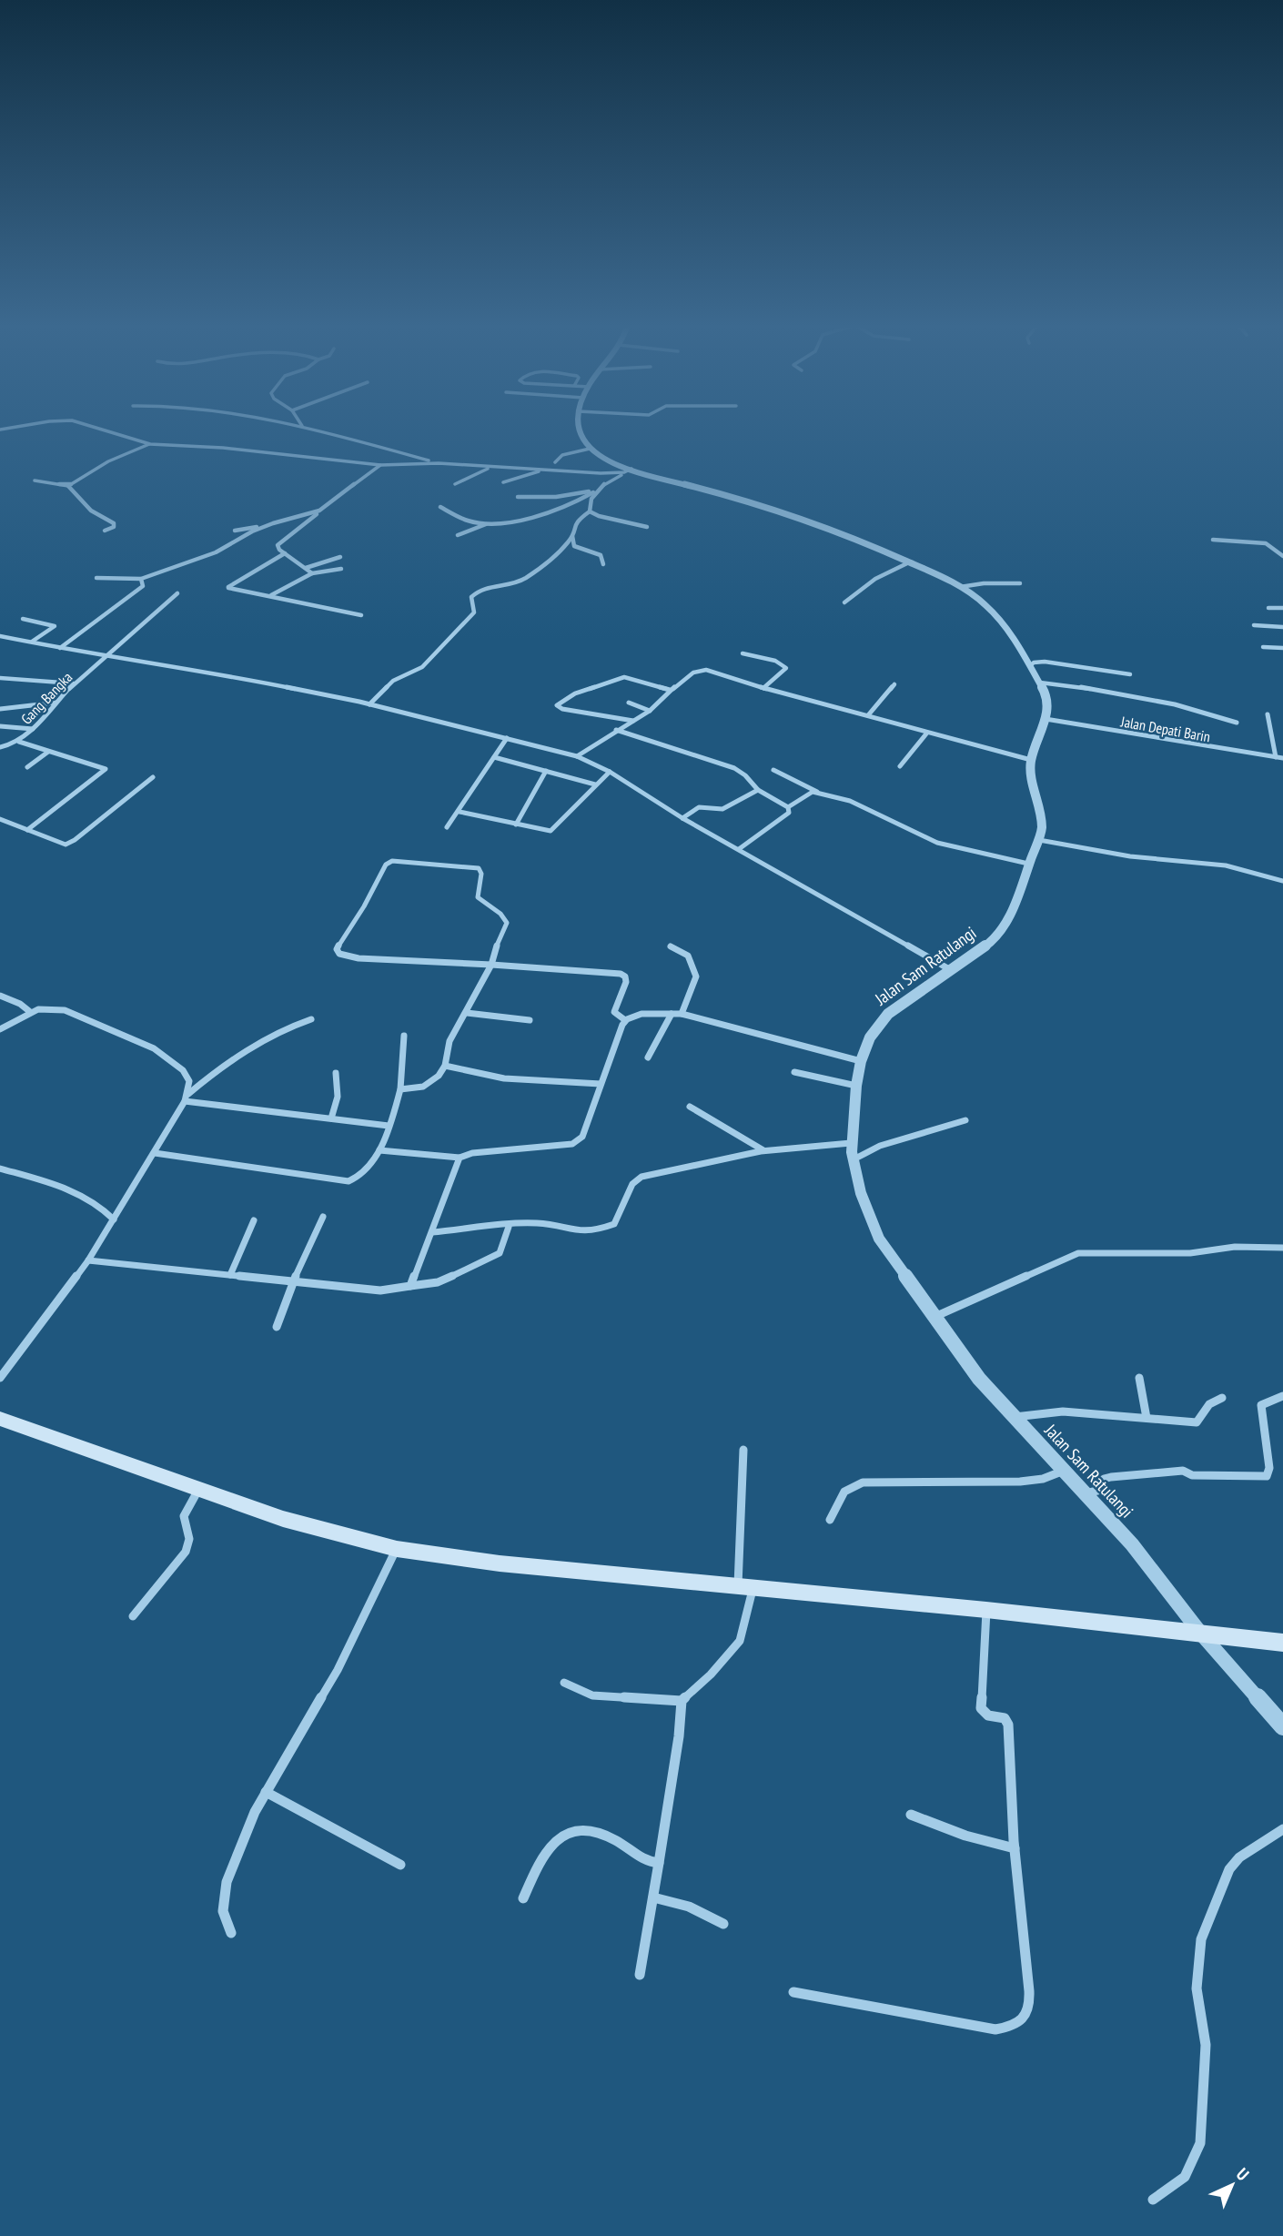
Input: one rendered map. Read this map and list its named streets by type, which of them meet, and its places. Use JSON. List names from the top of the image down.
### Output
{
  "streets": {
    "street": ["Gang Bangka", "Jalan Depati Barin", "Jalan Sam Ratulangi"]
  },
  "crossings": [
    ["Jalan Depati Barin", "Jalan Sam Ratulangi"]
  ],
  "north": "top right"
}
